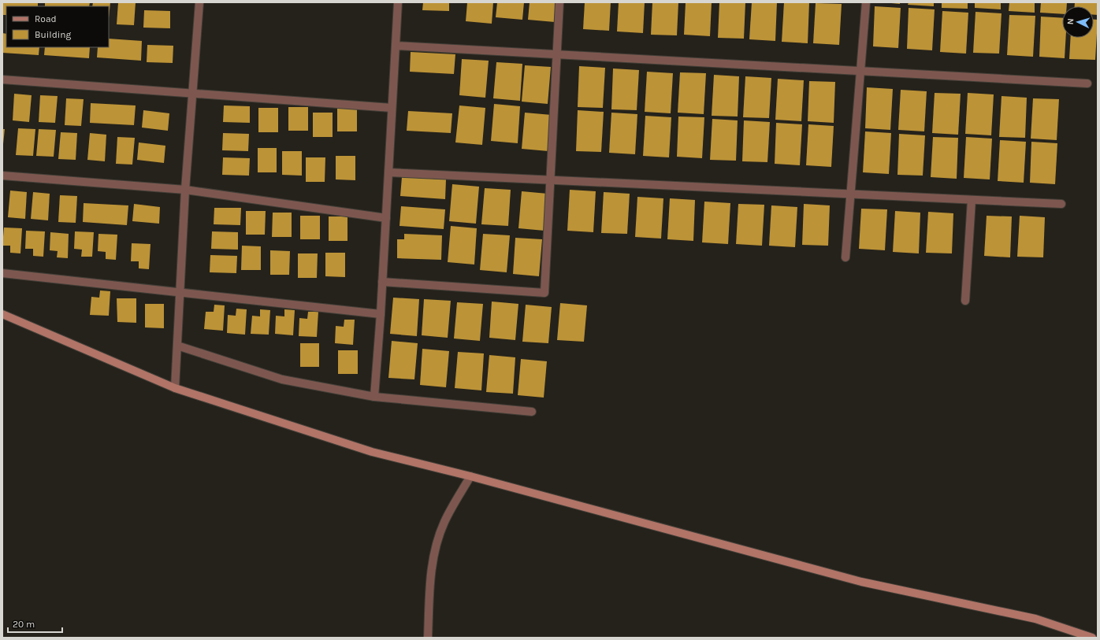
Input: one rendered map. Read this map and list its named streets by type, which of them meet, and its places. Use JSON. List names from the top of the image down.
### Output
{
  "legend": ["Road", "Building"],
  "scale_bar": "20 m",
  "north": "left"
}
